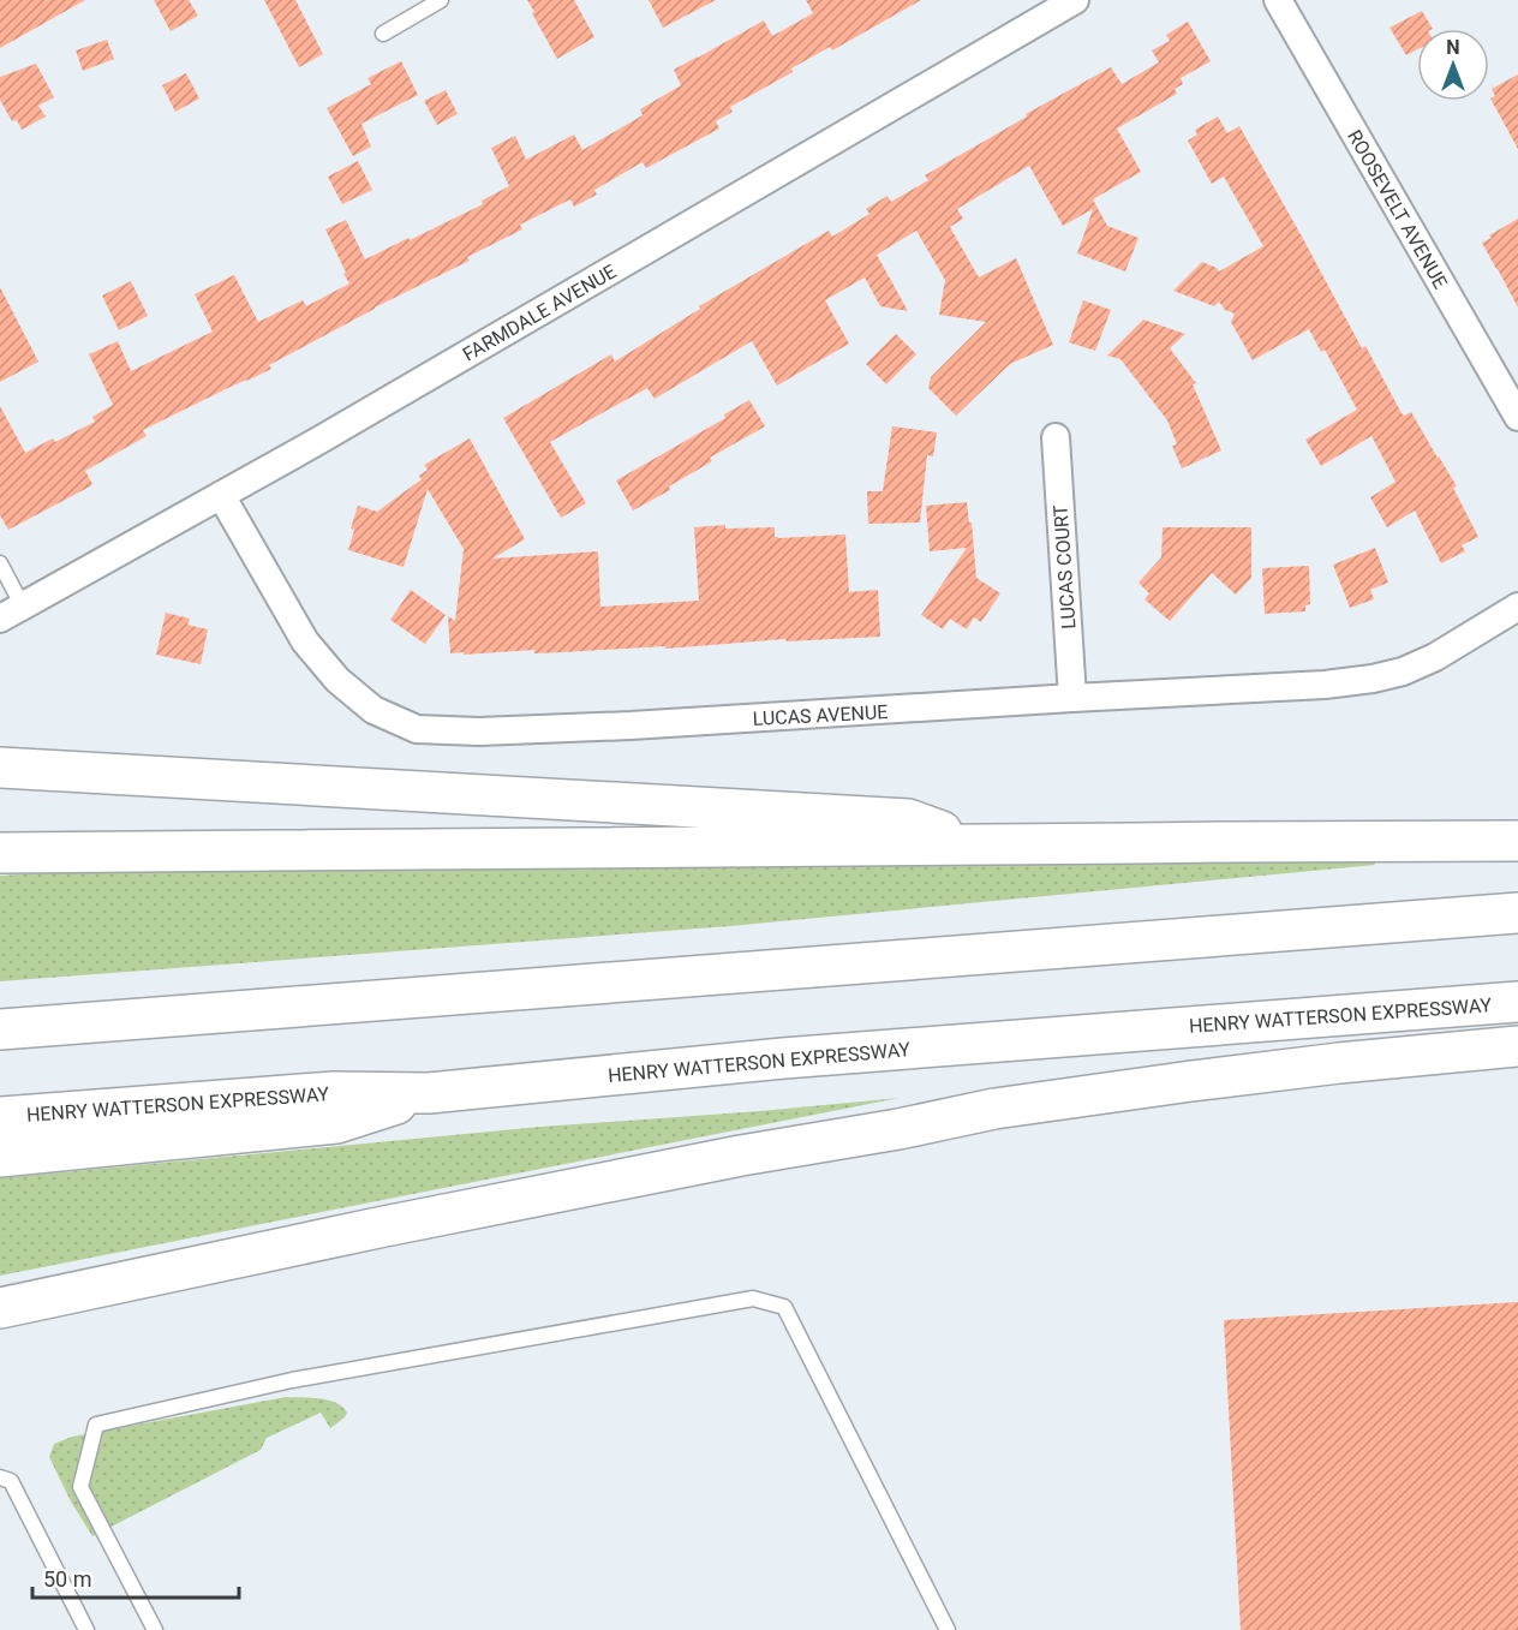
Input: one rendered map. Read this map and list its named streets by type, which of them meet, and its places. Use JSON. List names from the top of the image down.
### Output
{
  "streets": {
    "highway": ["HENRY WATTERSON EXPRESSWAY"],
    "street": [
      "ROOSEVELT AVENUE",
      "FARMDALE AVENUE",
      "LUCAS COURT",
      "LUCAS AVENUE"
    ]
  },
  "crossings": [
    ["FARMDALE AVENUE", "LUCAS AVENUE"],
    ["LUCAS COURT", "LUCAS AVENUE"]
  ],
  "scale_bar": "50 m",
  "north": "top"
}
